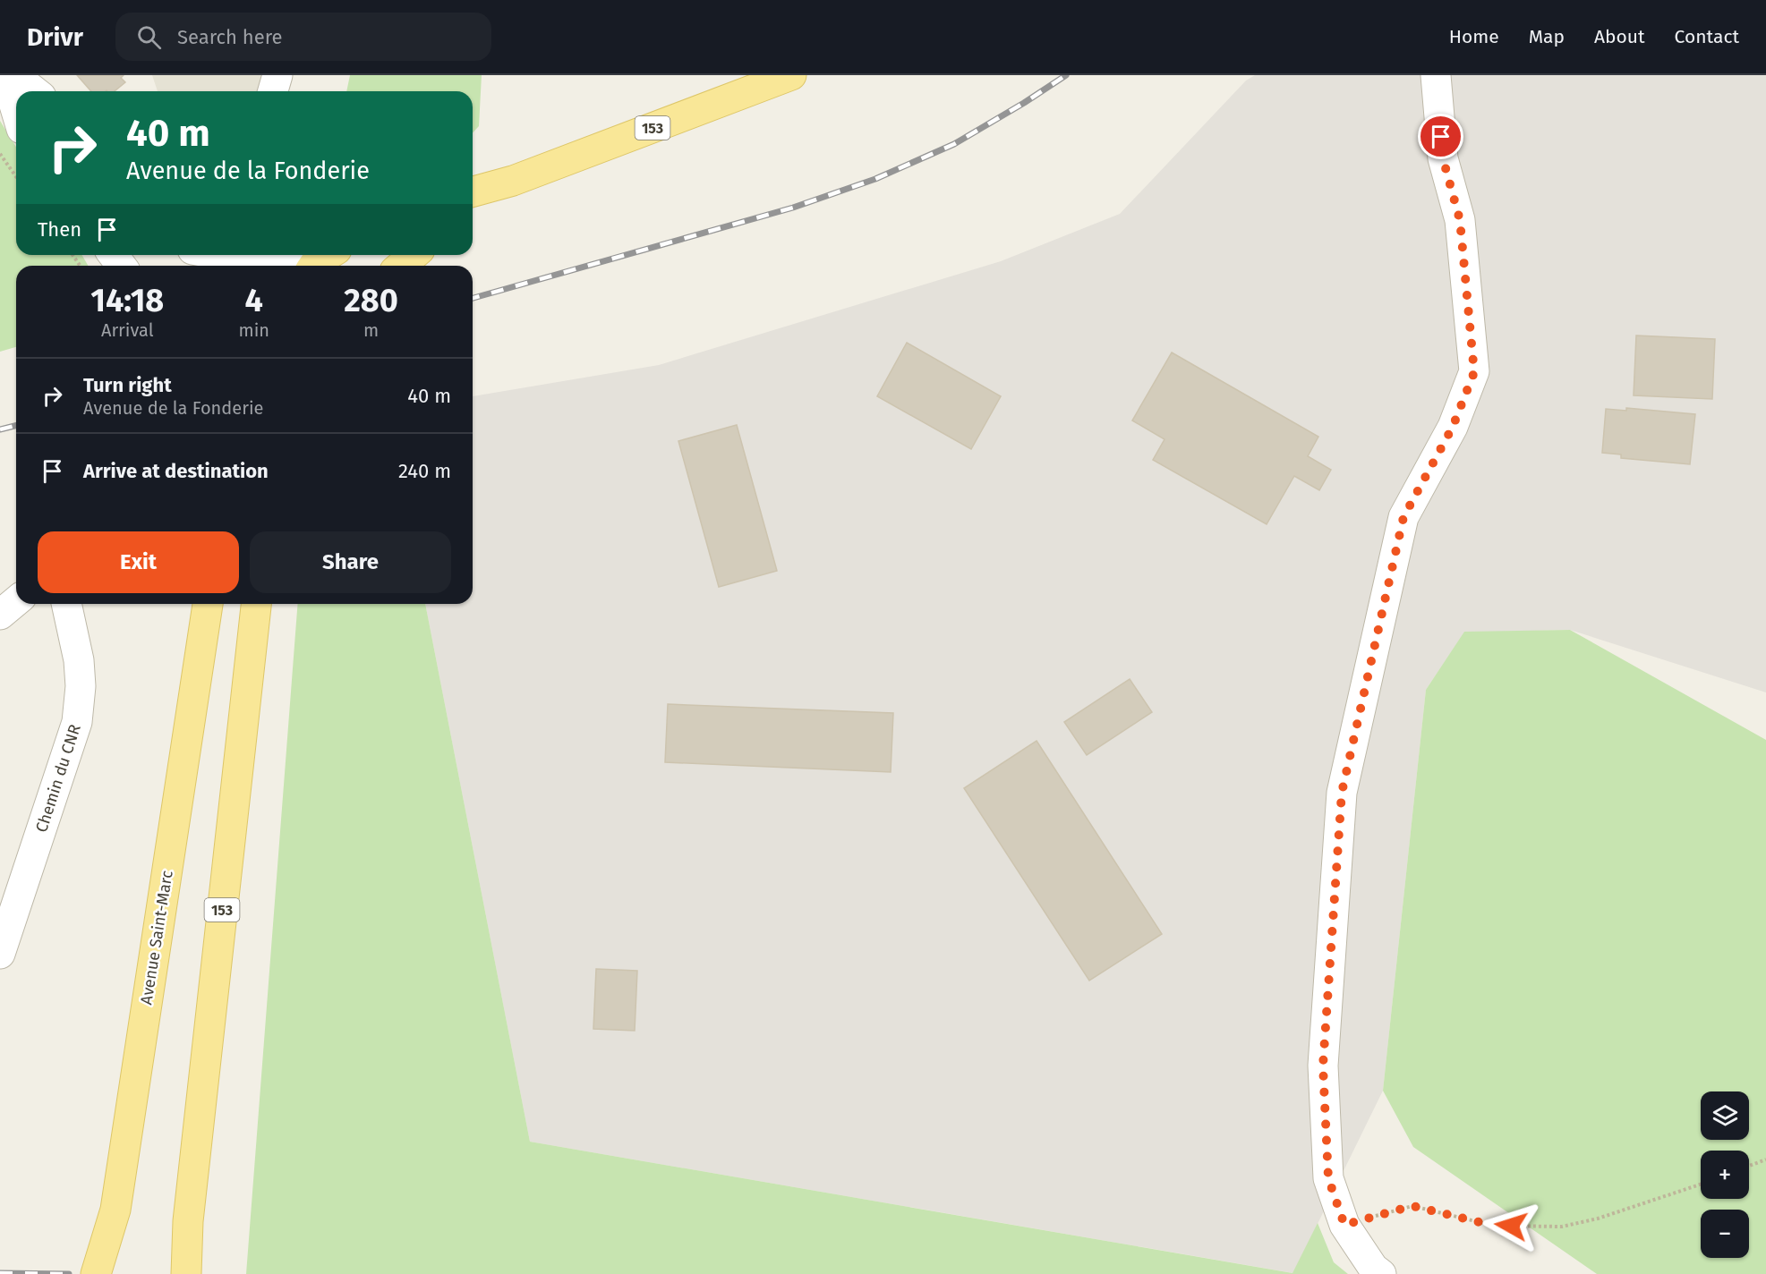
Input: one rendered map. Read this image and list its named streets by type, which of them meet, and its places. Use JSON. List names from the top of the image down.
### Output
{
  "streets": {
    "main road": ["153", "Avenue Saint-Marc"],
    "street": ["Chemin du CNR"]
  },
  "page": {
    "header": "Drivr",
    "search": "Search here",
    "nav": [
      "Home",
      "Map",
      "About",
      "Contact"
    ],
    "turn": ["40 m", "Avenue de la Fonderie"],
    "then": "Then",
    "eta": [
      "14:18",
      "Arrival",
      "4",
      "min",
      "280",
      "m"
    ],
    "list": [
      {
        "name": "Turn right",
        "note": "Avenue de la Fonderie",
        "value": "40 m"
      },
      {
        "name": "Arrive at destination",
        "value": "240 m"
      }
    ],
    "buttons": ["Exit", "Share"],
    "map_buttons": ["+", "−"]
  }
}
